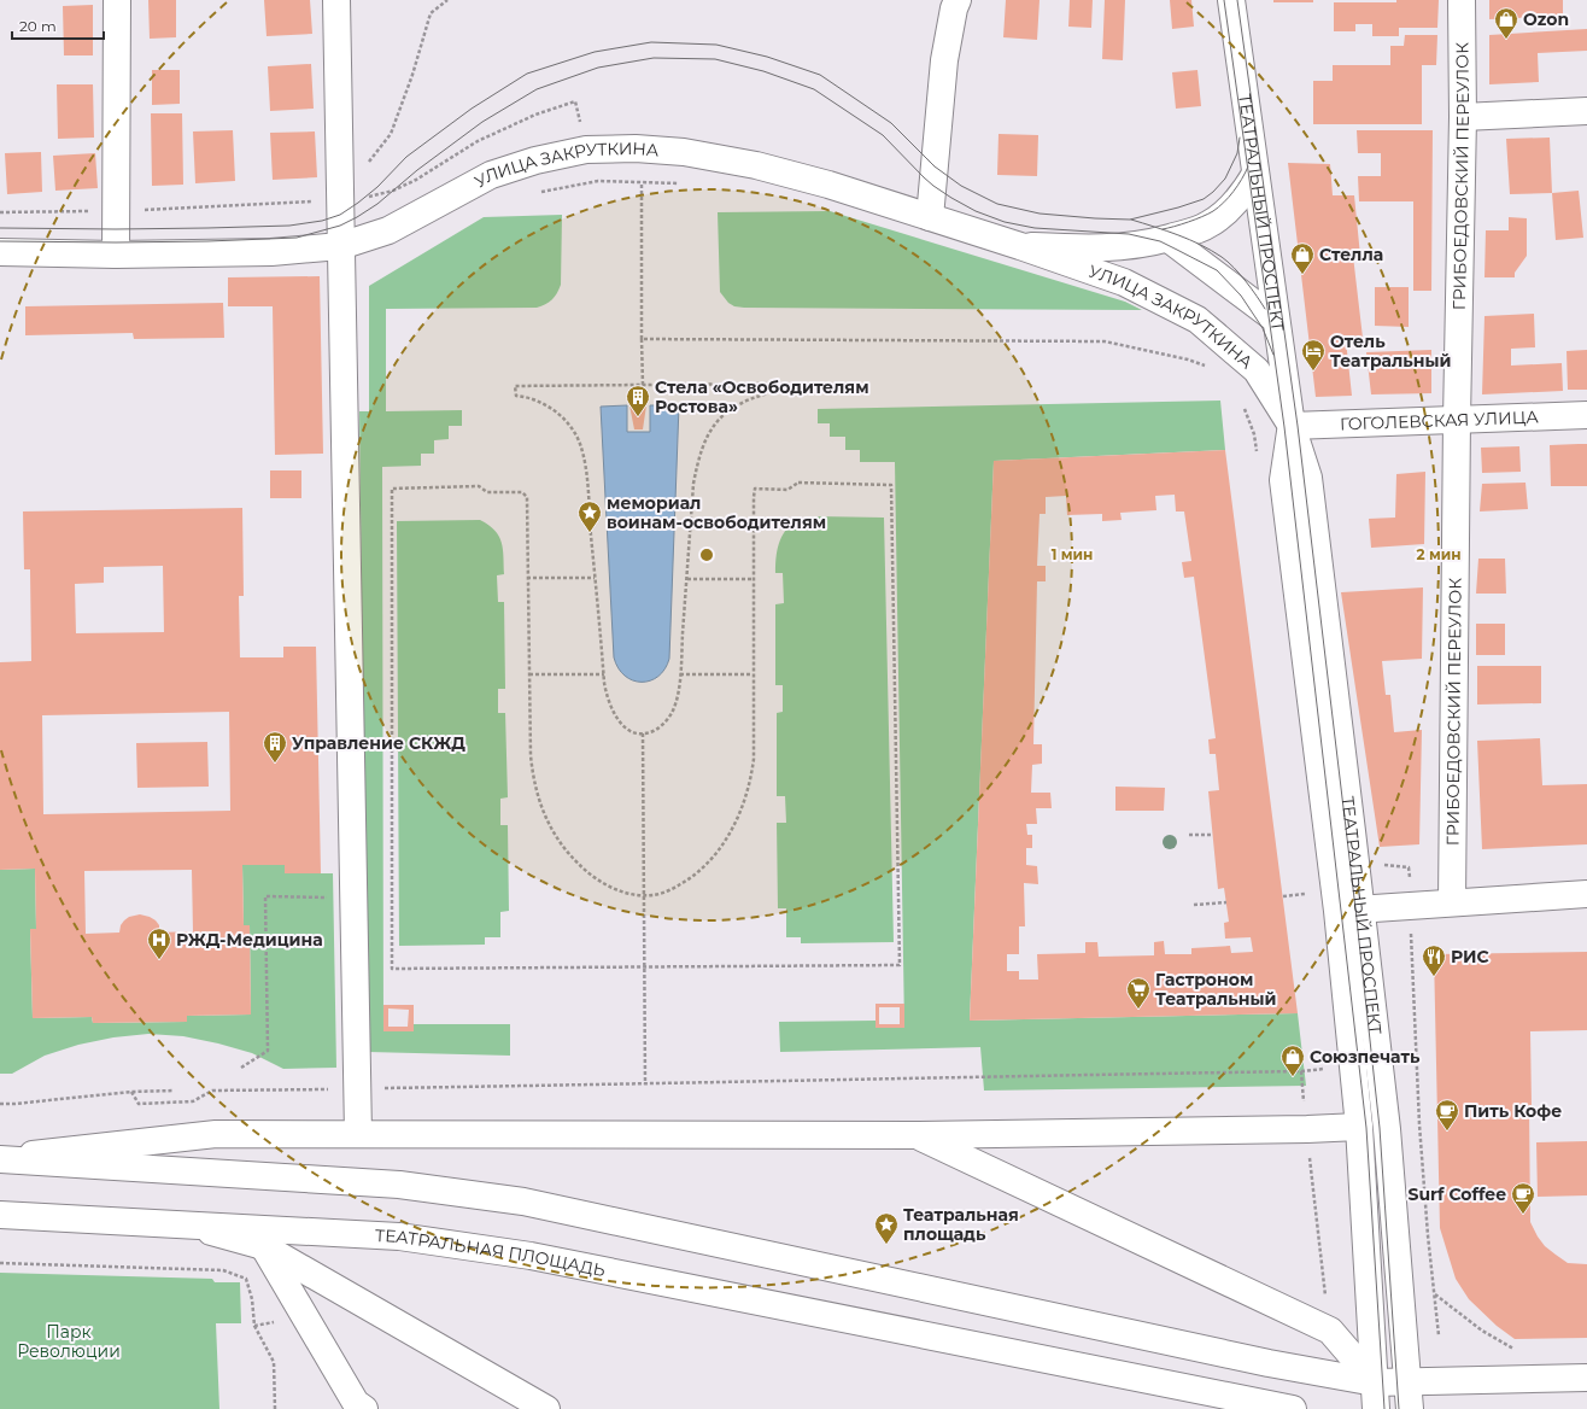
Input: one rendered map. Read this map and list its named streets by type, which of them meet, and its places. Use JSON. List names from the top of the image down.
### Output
{
  "streets": {
    "street": [
      "УЛИЦА ЗАКРУТКИНА",
      "ГРИБОЕДОВСКИЙ ПЕРЕУЛОК",
      "ТЕАТРАЛЬНЫЙ ПРОСПЕКТ",
      "ГОГОЛЕВСКАЯ УЛИЦА",
      "ТЕАТРАЛЬНАЯ ПЛОЩАДЬ"
    ]
  },
  "crossings": [
    ["УЛИЦА ЗАКРУТКИНА", "ТЕАТРАЛЬНЫЙ ПРОСПЕКТ"],
    ["УЛИЦА ЗАКРУТКИНА", "ГОГОЛЕВСКАЯ УЛИЦА"],
    ["ГРИБОЕДОВСКИЙ ПЕРЕУЛОК", "ГОГОЛЕВСКАЯ УЛИЦА"],
    ["ТЕАТРАЛЬНЫЙ ПРОСПЕКТ", "ГОГОЛЕВСКАЯ УЛИЦА"]
  ],
  "parks": ["Парк Революции"],
  "places": {
    "shop": ["Ozon", "Стелла", "Союзпечать"],
    "hotel": ["Отель Театральный"],
    "building": ["Стела «Освободителям Ростова»", "Управление СКЖД"],
    "place": ["мемориал воинам-освободителям", "Театральная площадь"],
    "hospital": ["РЖД-Медицина"],
    "restaurant": ["РИС"],
    "supermarket": ["Гастроном Театральный"],
    "cafe": ["Пить Кофе", "Surf Coffee"]
  },
  "scale_bar": "20 m",
  "rings": ["1 мин", "2 мин"]
}
